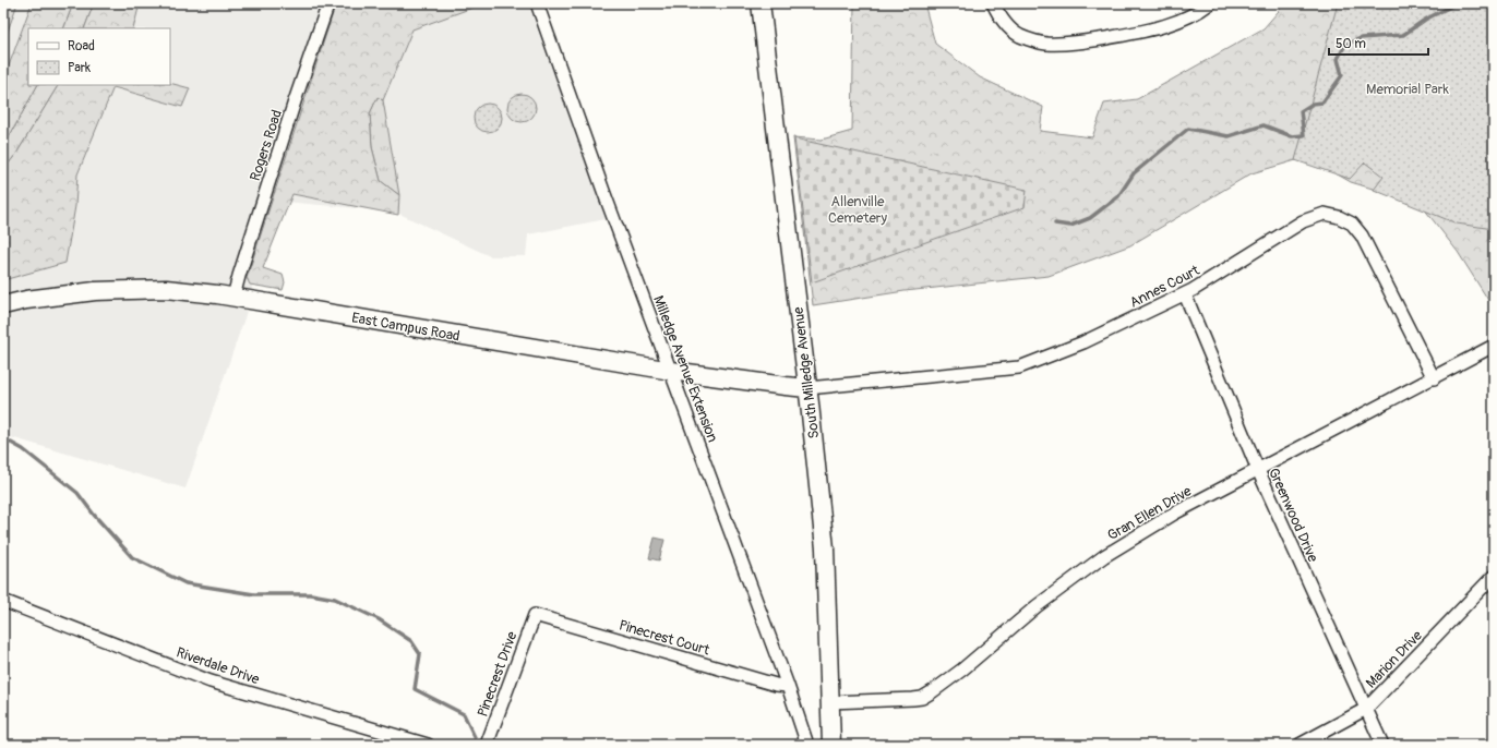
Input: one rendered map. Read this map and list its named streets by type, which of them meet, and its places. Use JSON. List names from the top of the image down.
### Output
{
  "streets": {
    "main road": ["East Campus Road", "South Milledge Avenue"],
    "street": [
      "Rogers Road",
      "Annes Court",
      "Milledge Avenue Extension",
      "Gran Ellen Drive",
      "Greenwood Drive",
      "Pinecrest Court",
      "Marion Drive",
      "Riverdale Drive",
      "Pinecrest Drive"
    ]
  },
  "crossings": [
    ["Rogers Road", "East Campus Road"],
    ["Annes Court", "East Campus Road"],
    ["Annes Court", "South Milledge Avenue"],
    ["Annes Court", "Gran Ellen Drive"],
    ["Annes Court", "Greenwood Drive"],
    ["East Campus Road", "Milledge Avenue Extension"],
    ["East Campus Road", "South Milledge Avenue"],
    ["Milledge Avenue Extension", "Pinecrest Court"],
    ["South Milledge Avenue", "Gran Ellen Drive"],
    ["Gran Ellen Drive", "Greenwood Drive"],
    ["Greenwood Drive", "Marion Drive"],
    ["Pinecrest Court", "Pinecrest Drive"]
  ],
  "parks": ["Memorial Park", "Allenville Cemetery"],
  "legend": ["Road", "Park"],
  "scale_bar": "50 m"
}
